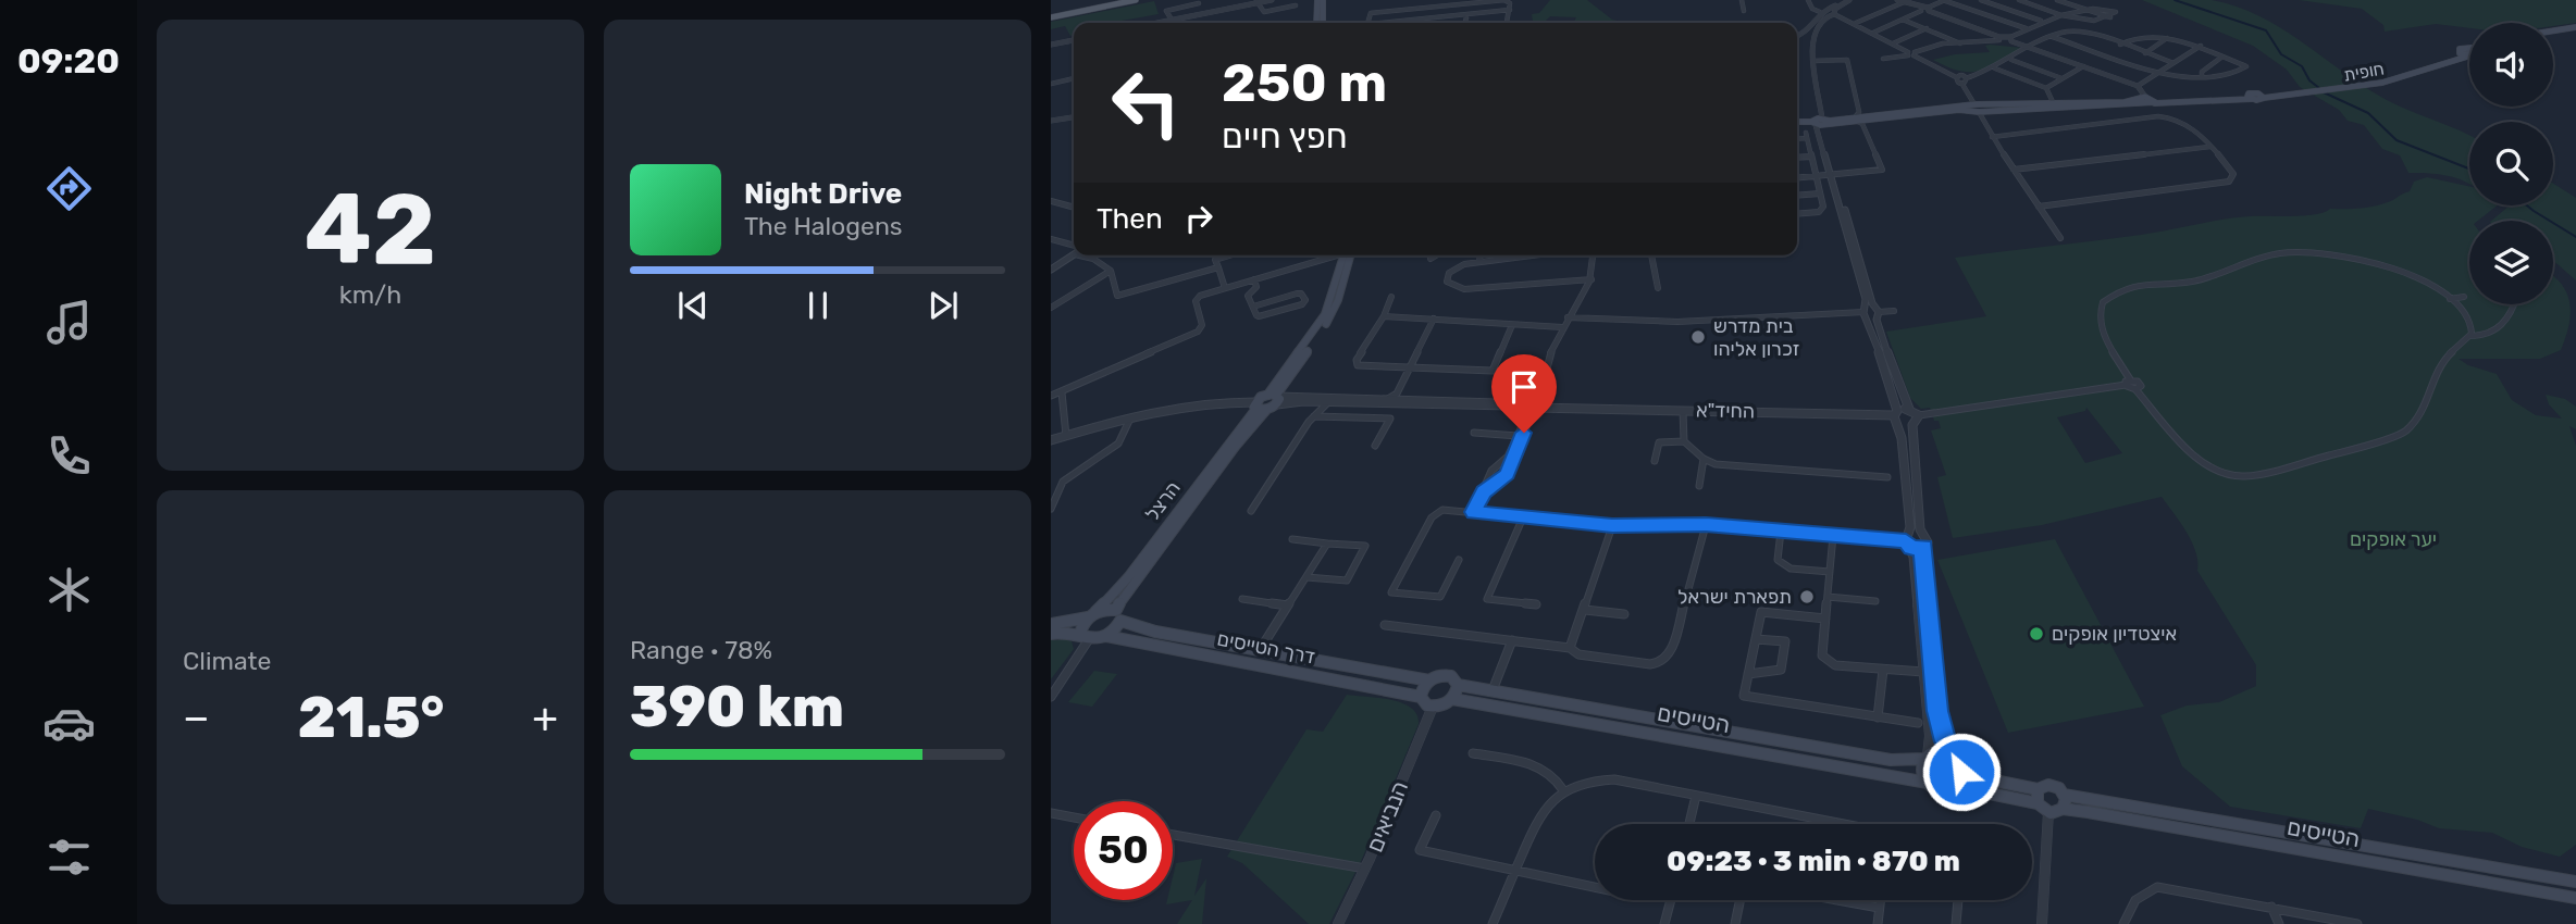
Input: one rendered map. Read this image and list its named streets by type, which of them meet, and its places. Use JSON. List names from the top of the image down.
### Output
{
  "streets": {
    "main road": [
      "חופית",
      "הרצל",
      "דרך הטייסים",
      "הטייסים"
    ],
    "street": ["החיד\"א", "הנביאים"]
  },
  "crossings": [
    ["הרצל", "דרך הטייסים"],
    ["דרך הטייסים", "הטייסים"],
    ["דרך הטייסים", "הנביאים"],
    ["הטייסים", "הנביאים"]
  ],
  "parks": ["יער אופקים"],
  "places": ["בית מדרש זכרון אליהו", "תפארת ישראל", "איצטדיון אופקים"],
  "page": {
    "tabs": "09:20",
    "tile": [
      ["42", "km/h"],
      "Climate",
      ["Range · 78%", "390 km"]
    ],
    "turn": ["250 m", "חפץ חיים"],
    "song": ["Night Drive", "The Halogens"],
    "then": "Then",
    "heat": ["−", "21.5°", "+"],
    "limit": "50",
    "trip": "09:23 · 3 min · 870 m"
  }
}
